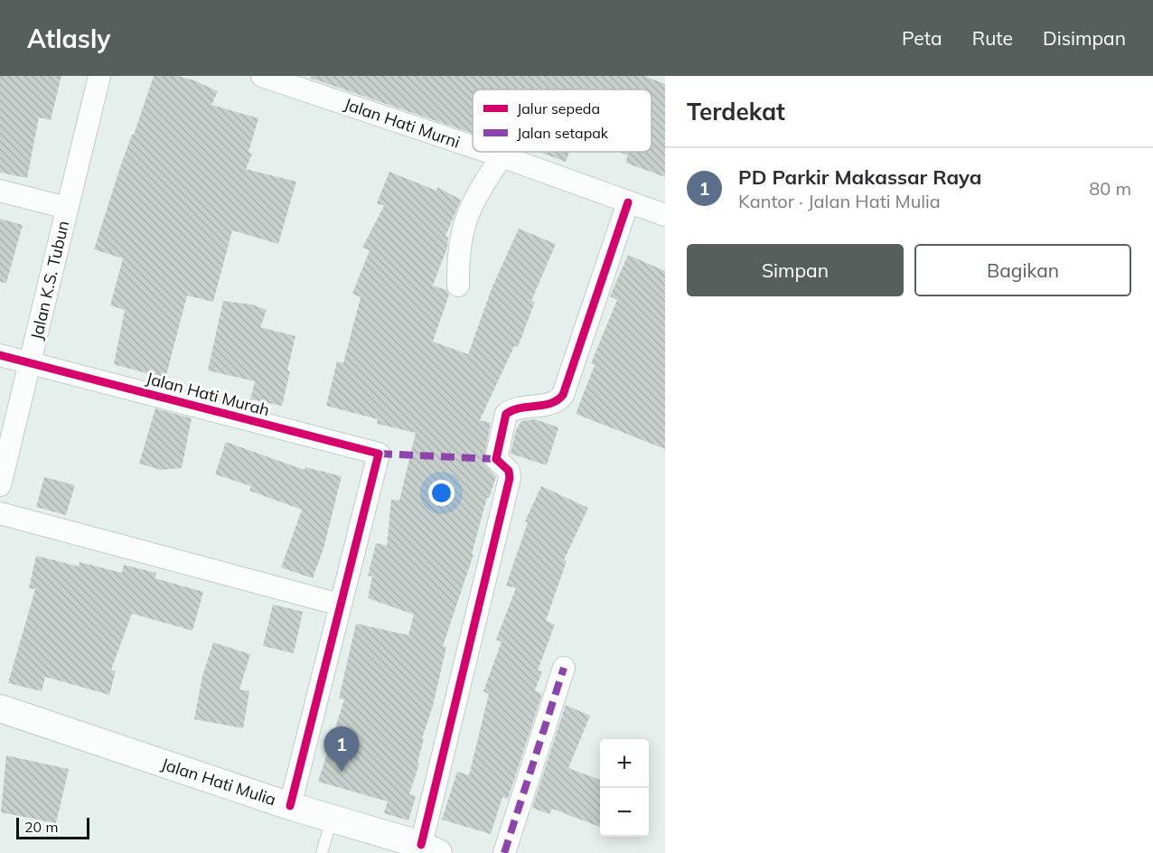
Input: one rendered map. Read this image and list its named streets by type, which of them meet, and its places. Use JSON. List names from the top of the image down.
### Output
{
  "streets": {
    "street": [
      "Jalan Hati Murni",
      "Jalan K.S. Tubun",
      "Jalan Hati Murah",
      "Jalan Hati Mulia"
    ]
  },
  "crossings": [
    ["Jalan K.S. Tubun", "Jalan Hati Murah"]
  ],
  "legend": ["Jalur sepeda", "Jalan setapak"],
  "scale_bar": "20 m",
  "page": {
    "header": "Atlasly",
    "nav": ["Peta", "Rute", "Disimpan"],
    "heading": "Terdekat",
    "list": [
      {
        "mark": "1",
        "name": "PD Parkir Makassar Raya",
        "note": "Kantor · Jalan Hati Mulia",
        "value": "80 m"
      }
    ],
    "buttons": ["Simpan", "Bagikan"],
    "pins": "1",
    "map_buttons": ["+", "−"],
    "scale": "20 m"
  }
}
